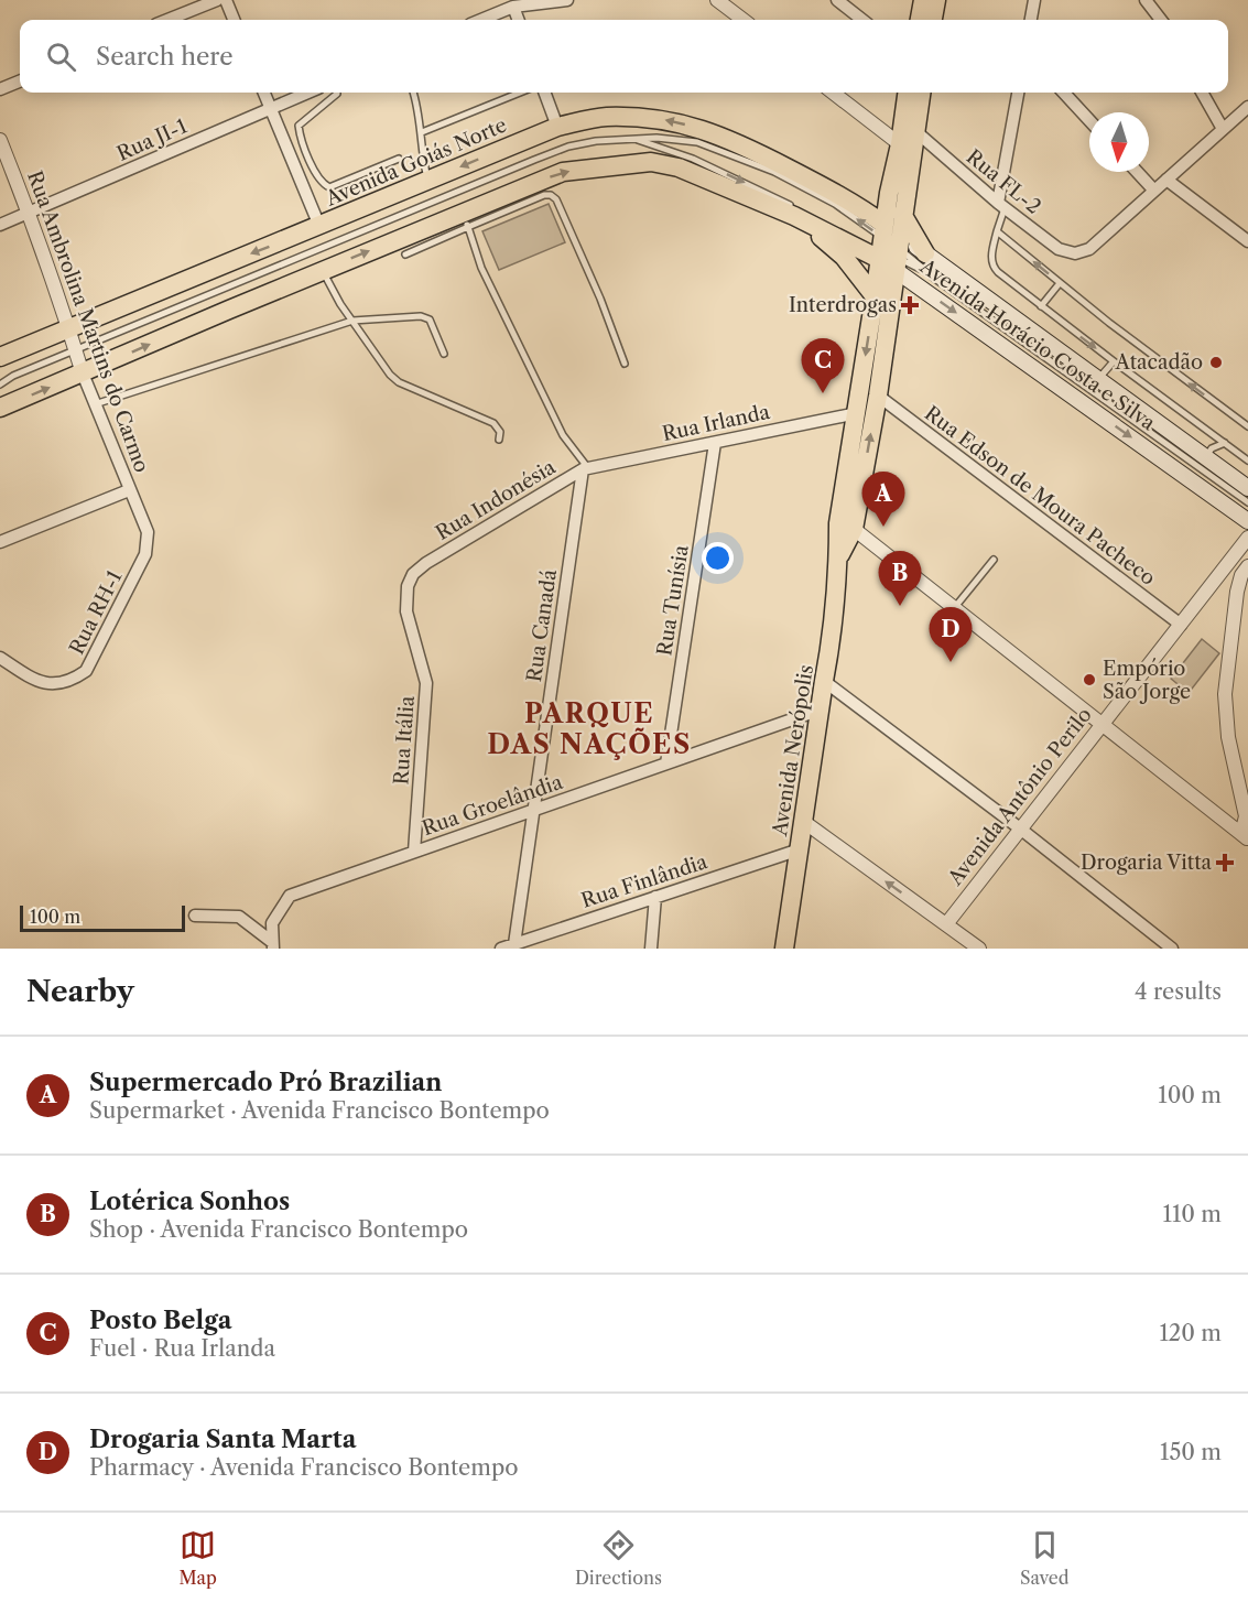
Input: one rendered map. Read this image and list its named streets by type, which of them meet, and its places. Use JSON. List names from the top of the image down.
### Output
{
  "streets": {
    "main road": ["Avenida Goiás Norte", "Avenida Horácio Costa e Silva", "Avenida Nerópolis"],
    "street": [
      "Rua JI-1",
      "Rua FL-2",
      "Rua Ambrolina Martins do Carmo",
      "Rua Irlanda",
      "Rua Edson de Moura Pacheco",
      "Rua Indonésia",
      "Rua Tunísia",
      "Rua RH-1",
      "Rua Canadá",
      "Rua Itália",
      "Avenida Antônio Perilo",
      "Rua Groelândia",
      "Rua Finlândia"
    ]
  },
  "crossings": [
    ["Rua JI-1", "Rua Ambrolina Martins do Carmo"],
    ["Avenida Goiás Norte", "Rua Ambrolina Martins do Carmo"],
    ["Avenida Goiás Norte", "Avenida Horácio Costa e Silva"],
    ["Rua Ambrolina Martins do Carmo", "Rua RH-1"],
    ["Avenida Horácio Costa e Silva", "Avenida Nerópolis"],
    ["Rua Irlanda", "Rua Indonésia"],
    ["Rua Irlanda", "Rua Tunísia"],
    ["Rua Irlanda", "Rua Canadá"],
    ["Rua Irlanda", "Avenida Nerópolis"],
    ["Rua Edson de Moura Pacheco", "Avenida Nerópolis"],
    ["Rua Edson de Moura Pacheco", "Avenida Antônio Perilo"],
    ["Rua Indonésia", "Rua Canadá"],
    ["Rua Indonésia", "Rua Itália"],
    ["Rua Tunísia", "Rua Groelândia"],
    ["Rua Canadá", "Rua Groelândia"],
    ["Rua Canadá", "Rua Finlândia"],
    ["Rua Itália", "Rua Groelândia"],
    ["Avenida Nerópolis", "Rua Groelândia"],
    ["Avenida Nerópolis", "Rua Finlândia"]
  ],
  "districts": ["PARQUE DAS NAÇÕES"],
  "places": {
    "health": ["Interdrogas", "Drogaria Vitta"],
    "other": ["Atacadão", "Empório São Jorge"]
  },
  "scale_bar": "100 m",
  "north": "bottom",
  "page": {
    "search": "Search here",
    "pins": [
      "C",
      "A",
      "B",
      "D"
    ],
    "scale": "100 m",
    "heading": ["Nearby", "4 results"],
    "list": [
      {
        "mark": "A",
        "name": "Supermercado Pró Brazilian",
        "note": "Supermarket · Avenida Francisco Bontempo",
        "value": "100 m"
      },
      {
        "mark": "B",
        "name": "Lotérica Sonhos",
        "note": "Shop · Avenida Francisco Bontempo",
        "value": "110 m"
      },
      {
        "mark": "C",
        "name": "Posto Belga",
        "note": "Fuel · Rua Irlanda",
        "value": "120 m"
      },
      {
        "mark": "D",
        "name": "Drogaria Santa Marta",
        "note": "Pharmacy · Avenida Francisco Bontempo",
        "value": "150 m"
      }
    ],
    "nav": ["Map", "Directions", "Saved"]
  }
}
